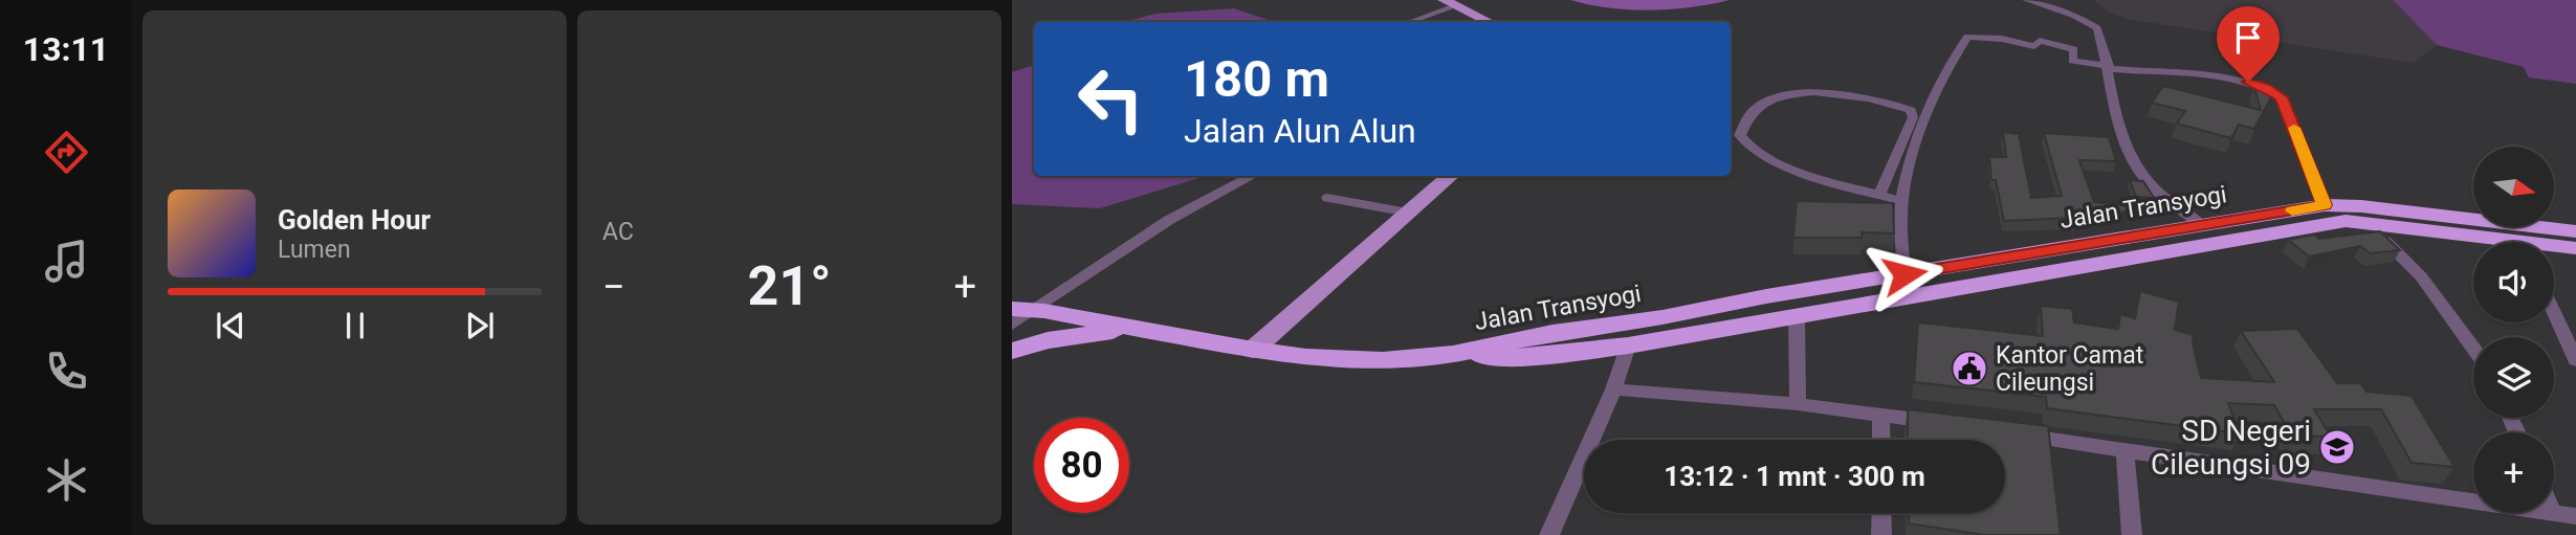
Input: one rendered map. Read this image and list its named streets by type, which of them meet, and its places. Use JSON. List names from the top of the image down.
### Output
{
  "streets": {
    "highway": ["Jalan Transyogi"]
  },
  "places": {
    "public building": ["Kantor Camat Cileungsi"],
    "school or university": ["SD Negeri Cileungsi 09"]
  },
  "north": "right",
  "page": {
    "tabs": "13:11",
    "tile": "AC",
    "turn": ["180 m", "Jalan Alun Alun"],
    "map_buttons": "+",
    "song": ["Golden Hour", "Lumen"],
    "heat": ["−", "21°", "+"],
    "limit": "80",
    "trip": "13:12 · 1 mnt · 300 m"
  }
}
